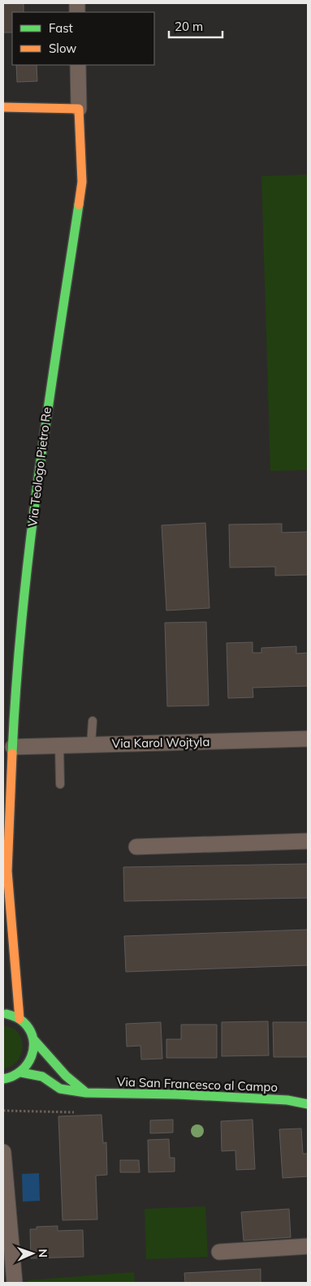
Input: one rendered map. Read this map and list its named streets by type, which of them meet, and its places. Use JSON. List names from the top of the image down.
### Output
{
  "streets": {
    "street": ["Via Teologo Pietro Re", "Via Karol Wojtyla", "Via San Francesco al Campo"]
  },
  "crossings": [
    ["Via Teologo Pietro Re", "Via Karol Wojtyla"]
  ],
  "legend": ["Fast", "Slow"],
  "scale_bar": "20 m",
  "north": "right"
}
